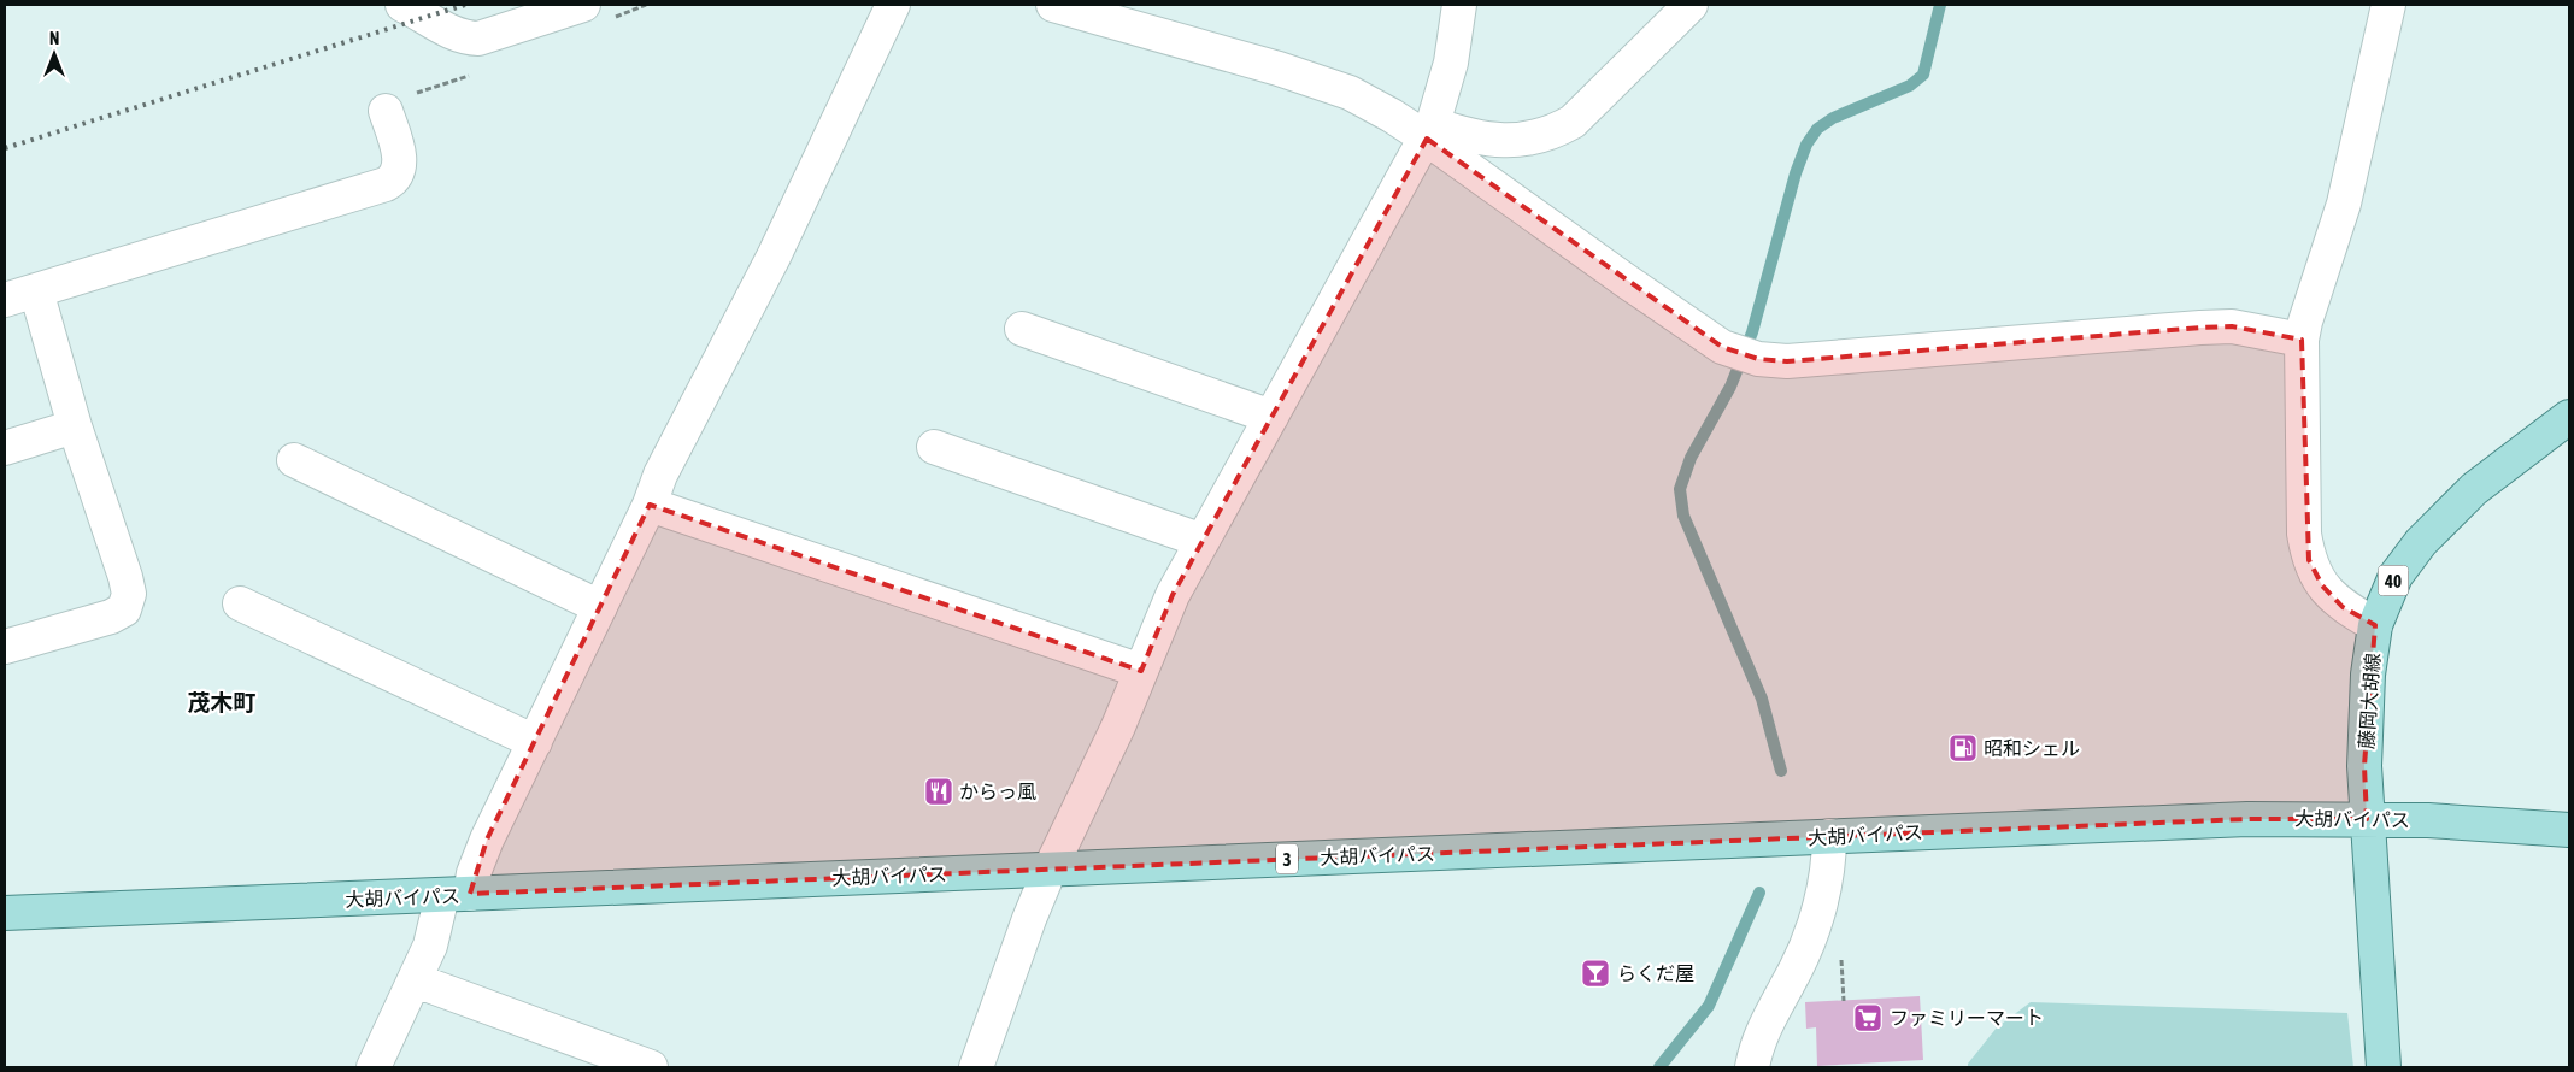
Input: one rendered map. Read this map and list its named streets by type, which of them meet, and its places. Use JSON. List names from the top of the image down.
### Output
{
  "streets": {
    "main road": [
      "40",
      "藤岡大胡線",
      "大胡バイパス",
      "3"
    ]
  },
  "crossings": [
    ["藤岡大胡線", "大胡バイパス"]
  ],
  "districts": ["茂木町"],
  "places": {
    "fuel station": ["昭和シェル"],
    "restaurant": ["からっ風"],
    "bar": ["らくだ屋"],
    "supermarket": ["ファミリーマート"]
  },
  "north": "top"
}
